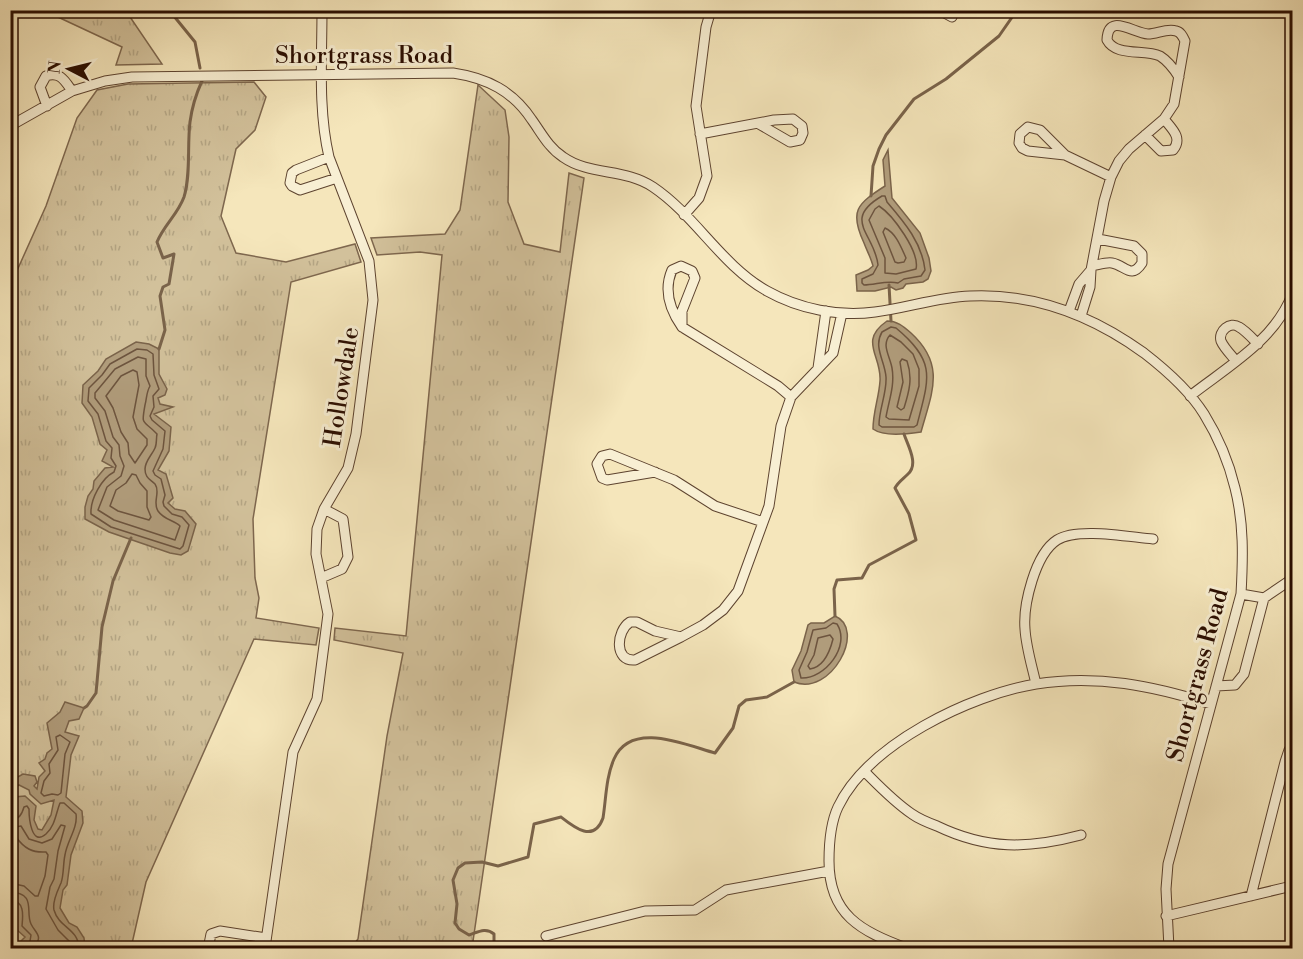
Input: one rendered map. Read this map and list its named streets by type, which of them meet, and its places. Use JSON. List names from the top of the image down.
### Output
{
  "streets": {
    "street": ["Shortgrass Road", "Hollowdale"]
  },
  "crossings": [
    ["Shortgrass Road", "Hollowdale"]
  ],
  "north": "left"
}
